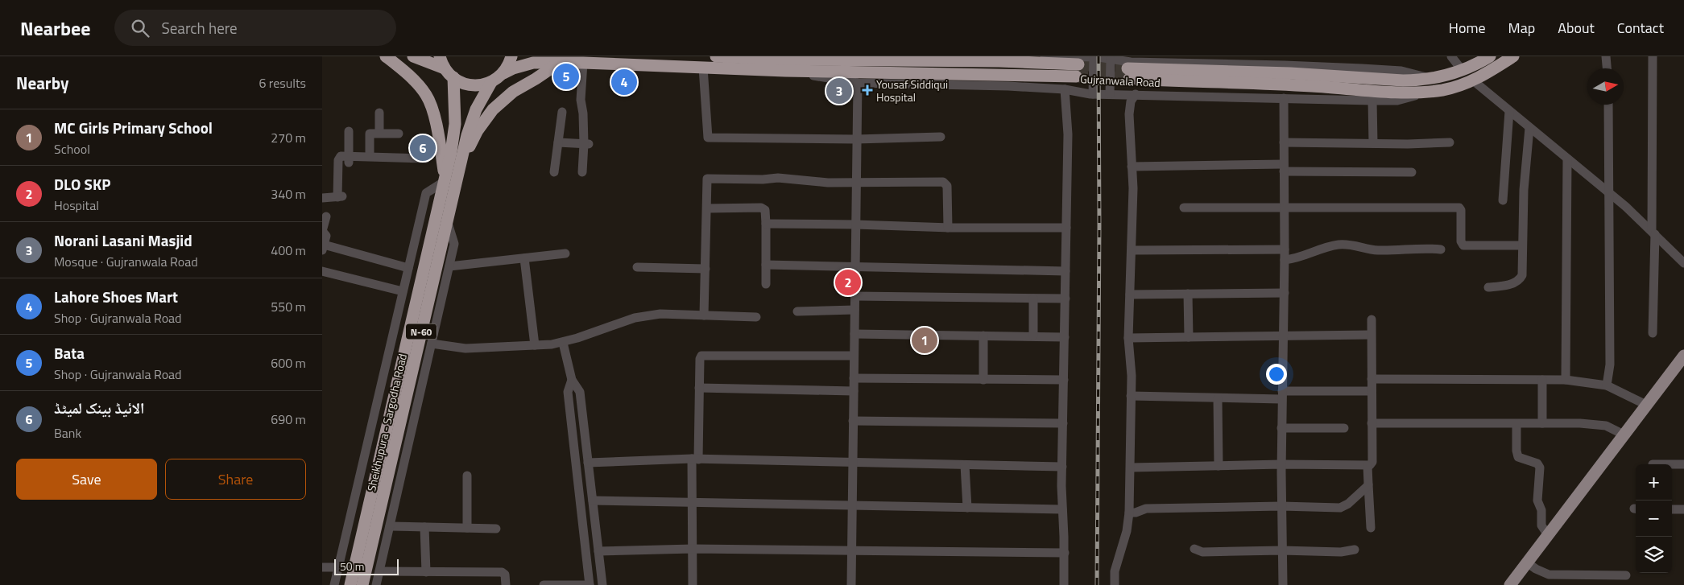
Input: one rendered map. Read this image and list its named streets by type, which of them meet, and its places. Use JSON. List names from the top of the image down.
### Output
{
  "streets": {
    "highway": ["Gujranwala Road", "N-60", "Sheikhupura - Sargodha Road"]
  },
  "places": {
    "health": ["Yousaf Siddiqui Hospital"]
  },
  "scale_bar": "50 m",
  "north": "right",
  "page": {
    "header": "Nearbee",
    "search": "Search here",
    "nav": [
      "Home",
      "Map",
      "About",
      "Contact"
    ],
    "heading": ["Nearby", "6 results"],
    "pins": [
      "5",
      "4",
      "3",
      "6",
      "2",
      "1"
    ],
    "list": [
      {
        "mark": "1",
        "name": "MC Girls Primary School",
        "note": "School",
        "value": "270 m"
      },
      {
        "mark": "2",
        "name": "DLO SKP",
        "note": "Hospital",
        "value": "340 m"
      },
      {
        "mark": "3",
        "name": "Norani Lasani Masjid",
        "note": "Mosque · Gujranwala Road",
        "value": "400 m"
      },
      {
        "mark": "4",
        "name": "Lahore Shoes Mart",
        "note": "Shop · Gujranwala Road",
        "value": "550 m"
      },
      {
        "mark": "5",
        "name": "Bata",
        "note": "Shop · Gujranwala Road",
        "value": "600 m"
      },
      {
        "mark": "6",
        "name": "الائیڈ بینک لمیٹڈ",
        "note": "Bank",
        "value": "690 m"
      }
    ],
    "buttons": ["Save", "Share"],
    "map_buttons": ["+", "−"],
    "scale": "50 m"
  }
}
